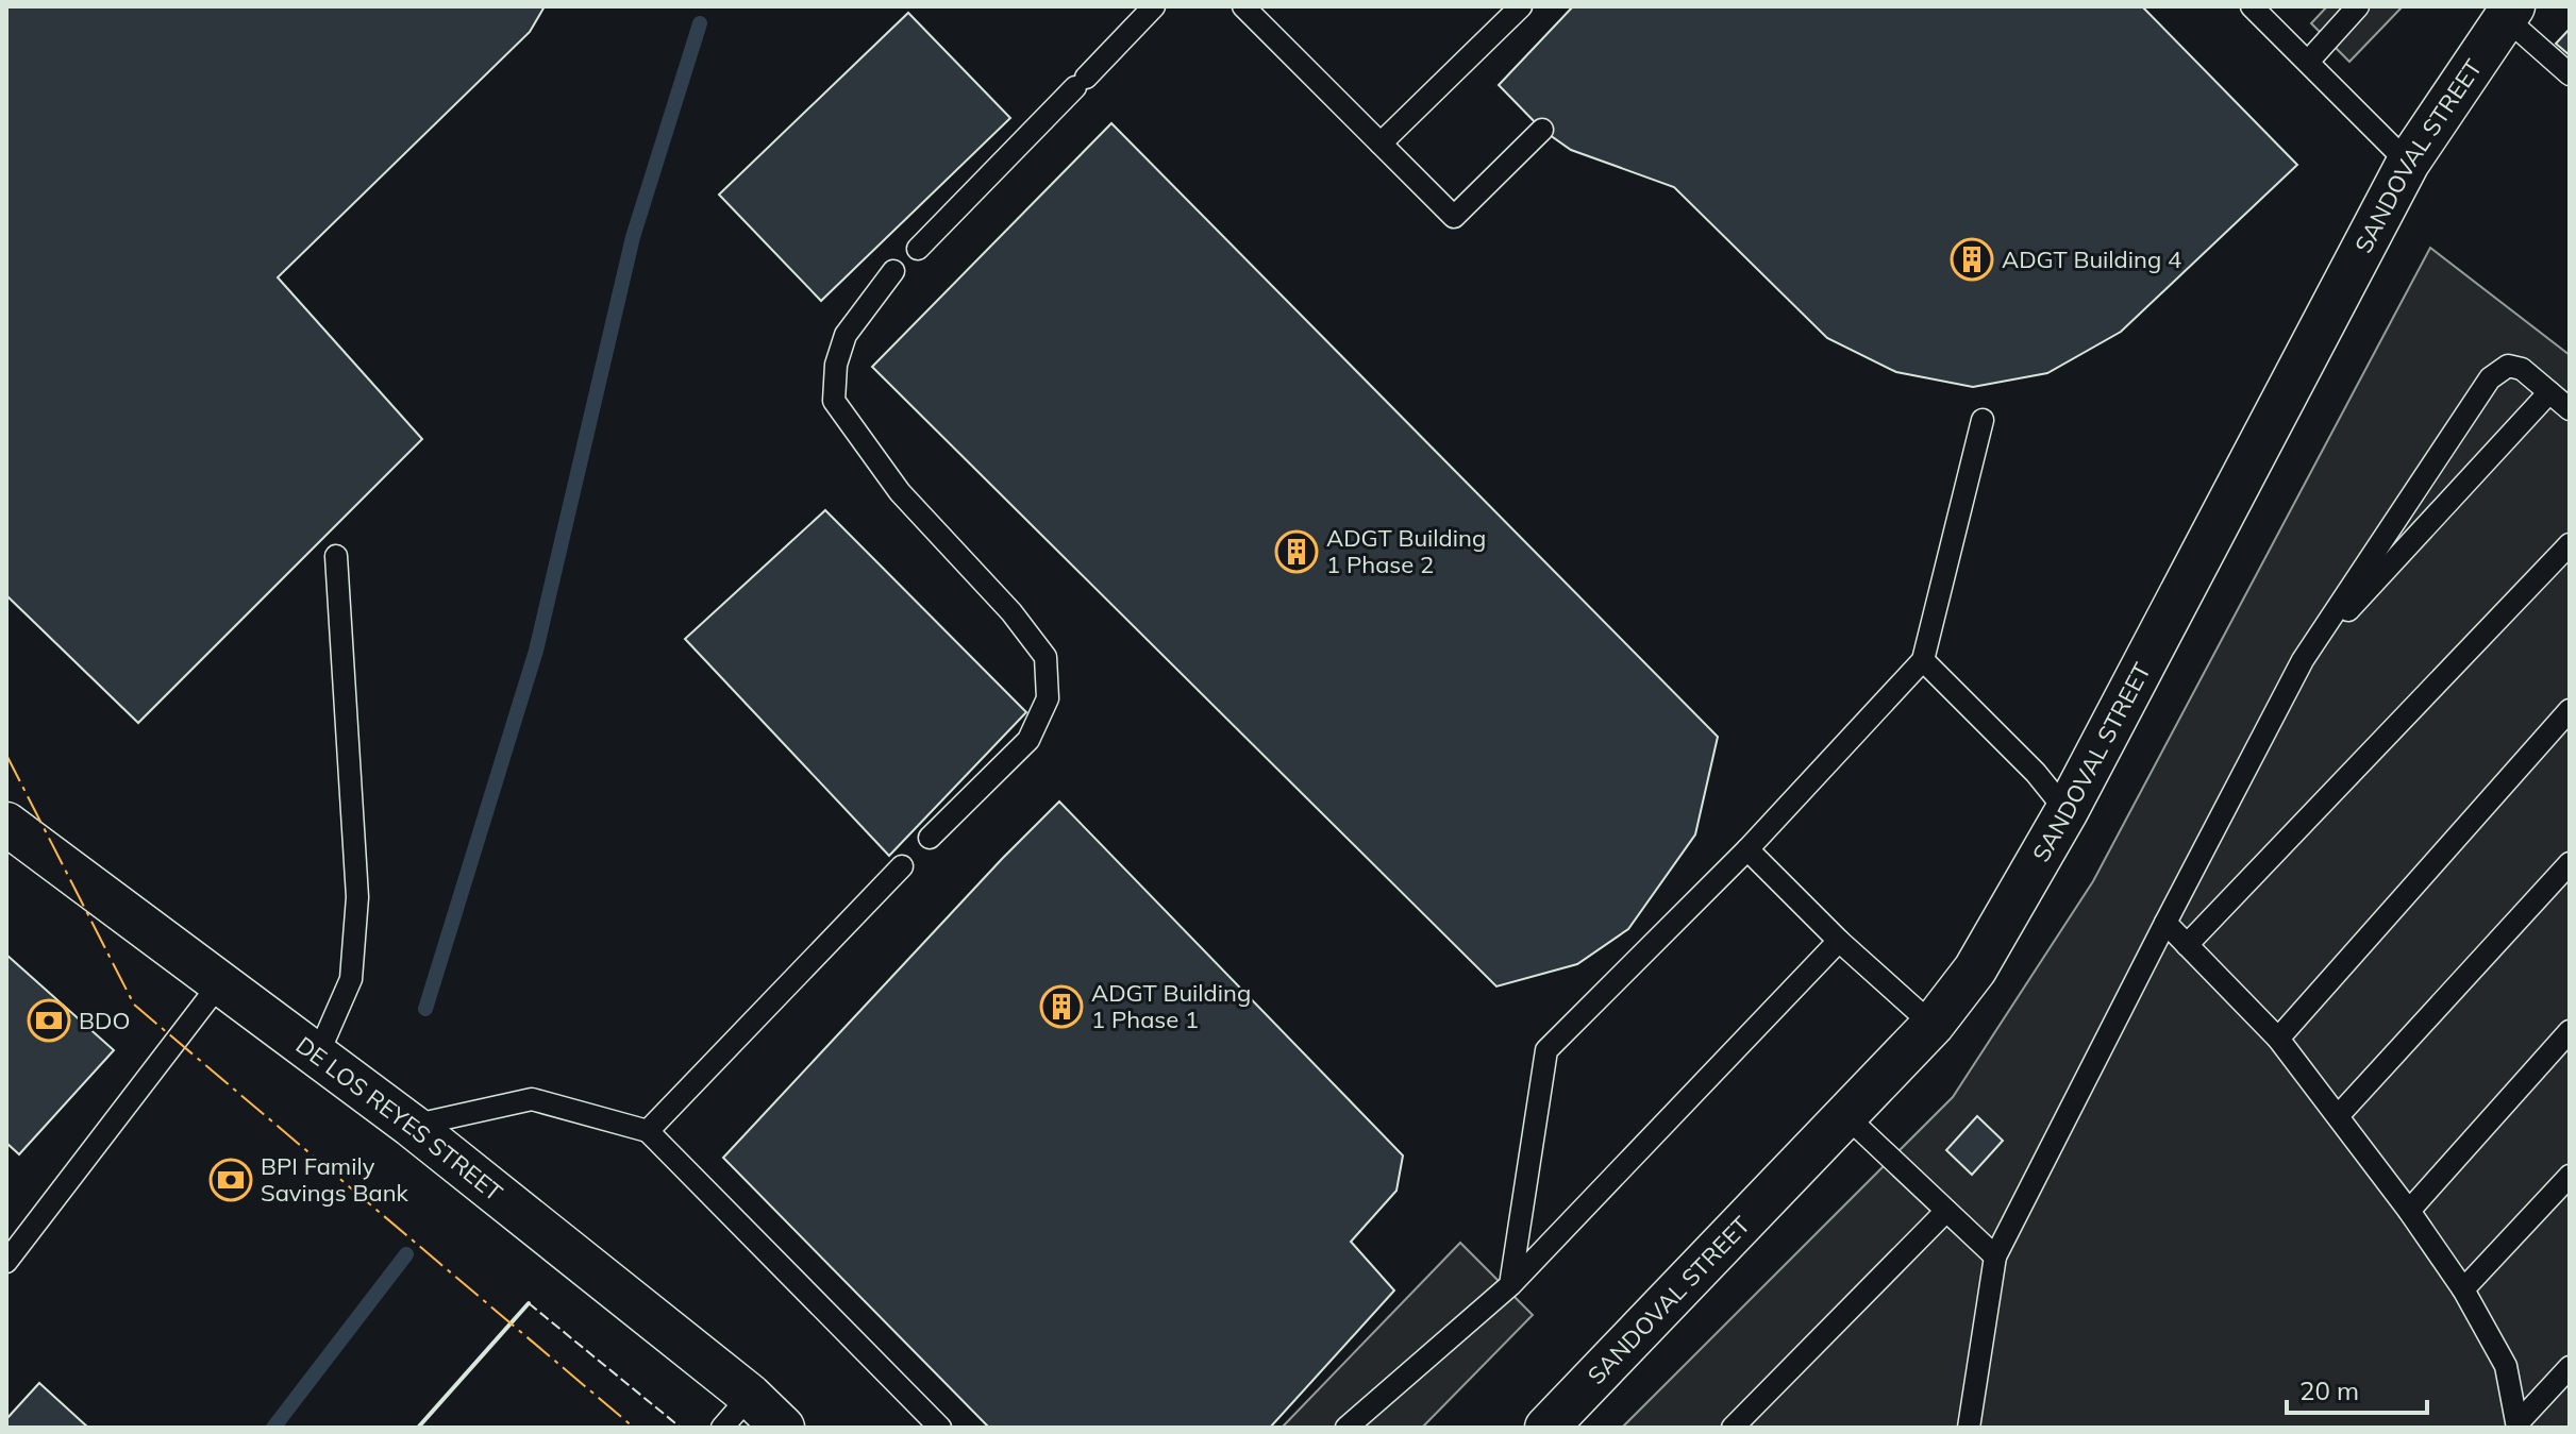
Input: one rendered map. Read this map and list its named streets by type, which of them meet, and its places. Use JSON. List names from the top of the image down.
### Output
{
  "streets": {
    "street": ["SANDOVAL STREET", "DE LOS REYES STREET"]
  },
  "places": {
    "building": ["ADGT Building 4", "ADGT Building 1 Phase 2", "ADGT Building 1 Phase 1"],
    "bank": ["BDO", "BPI Family Savings Bank"]
  },
  "scale_bar": "20 m"
}
